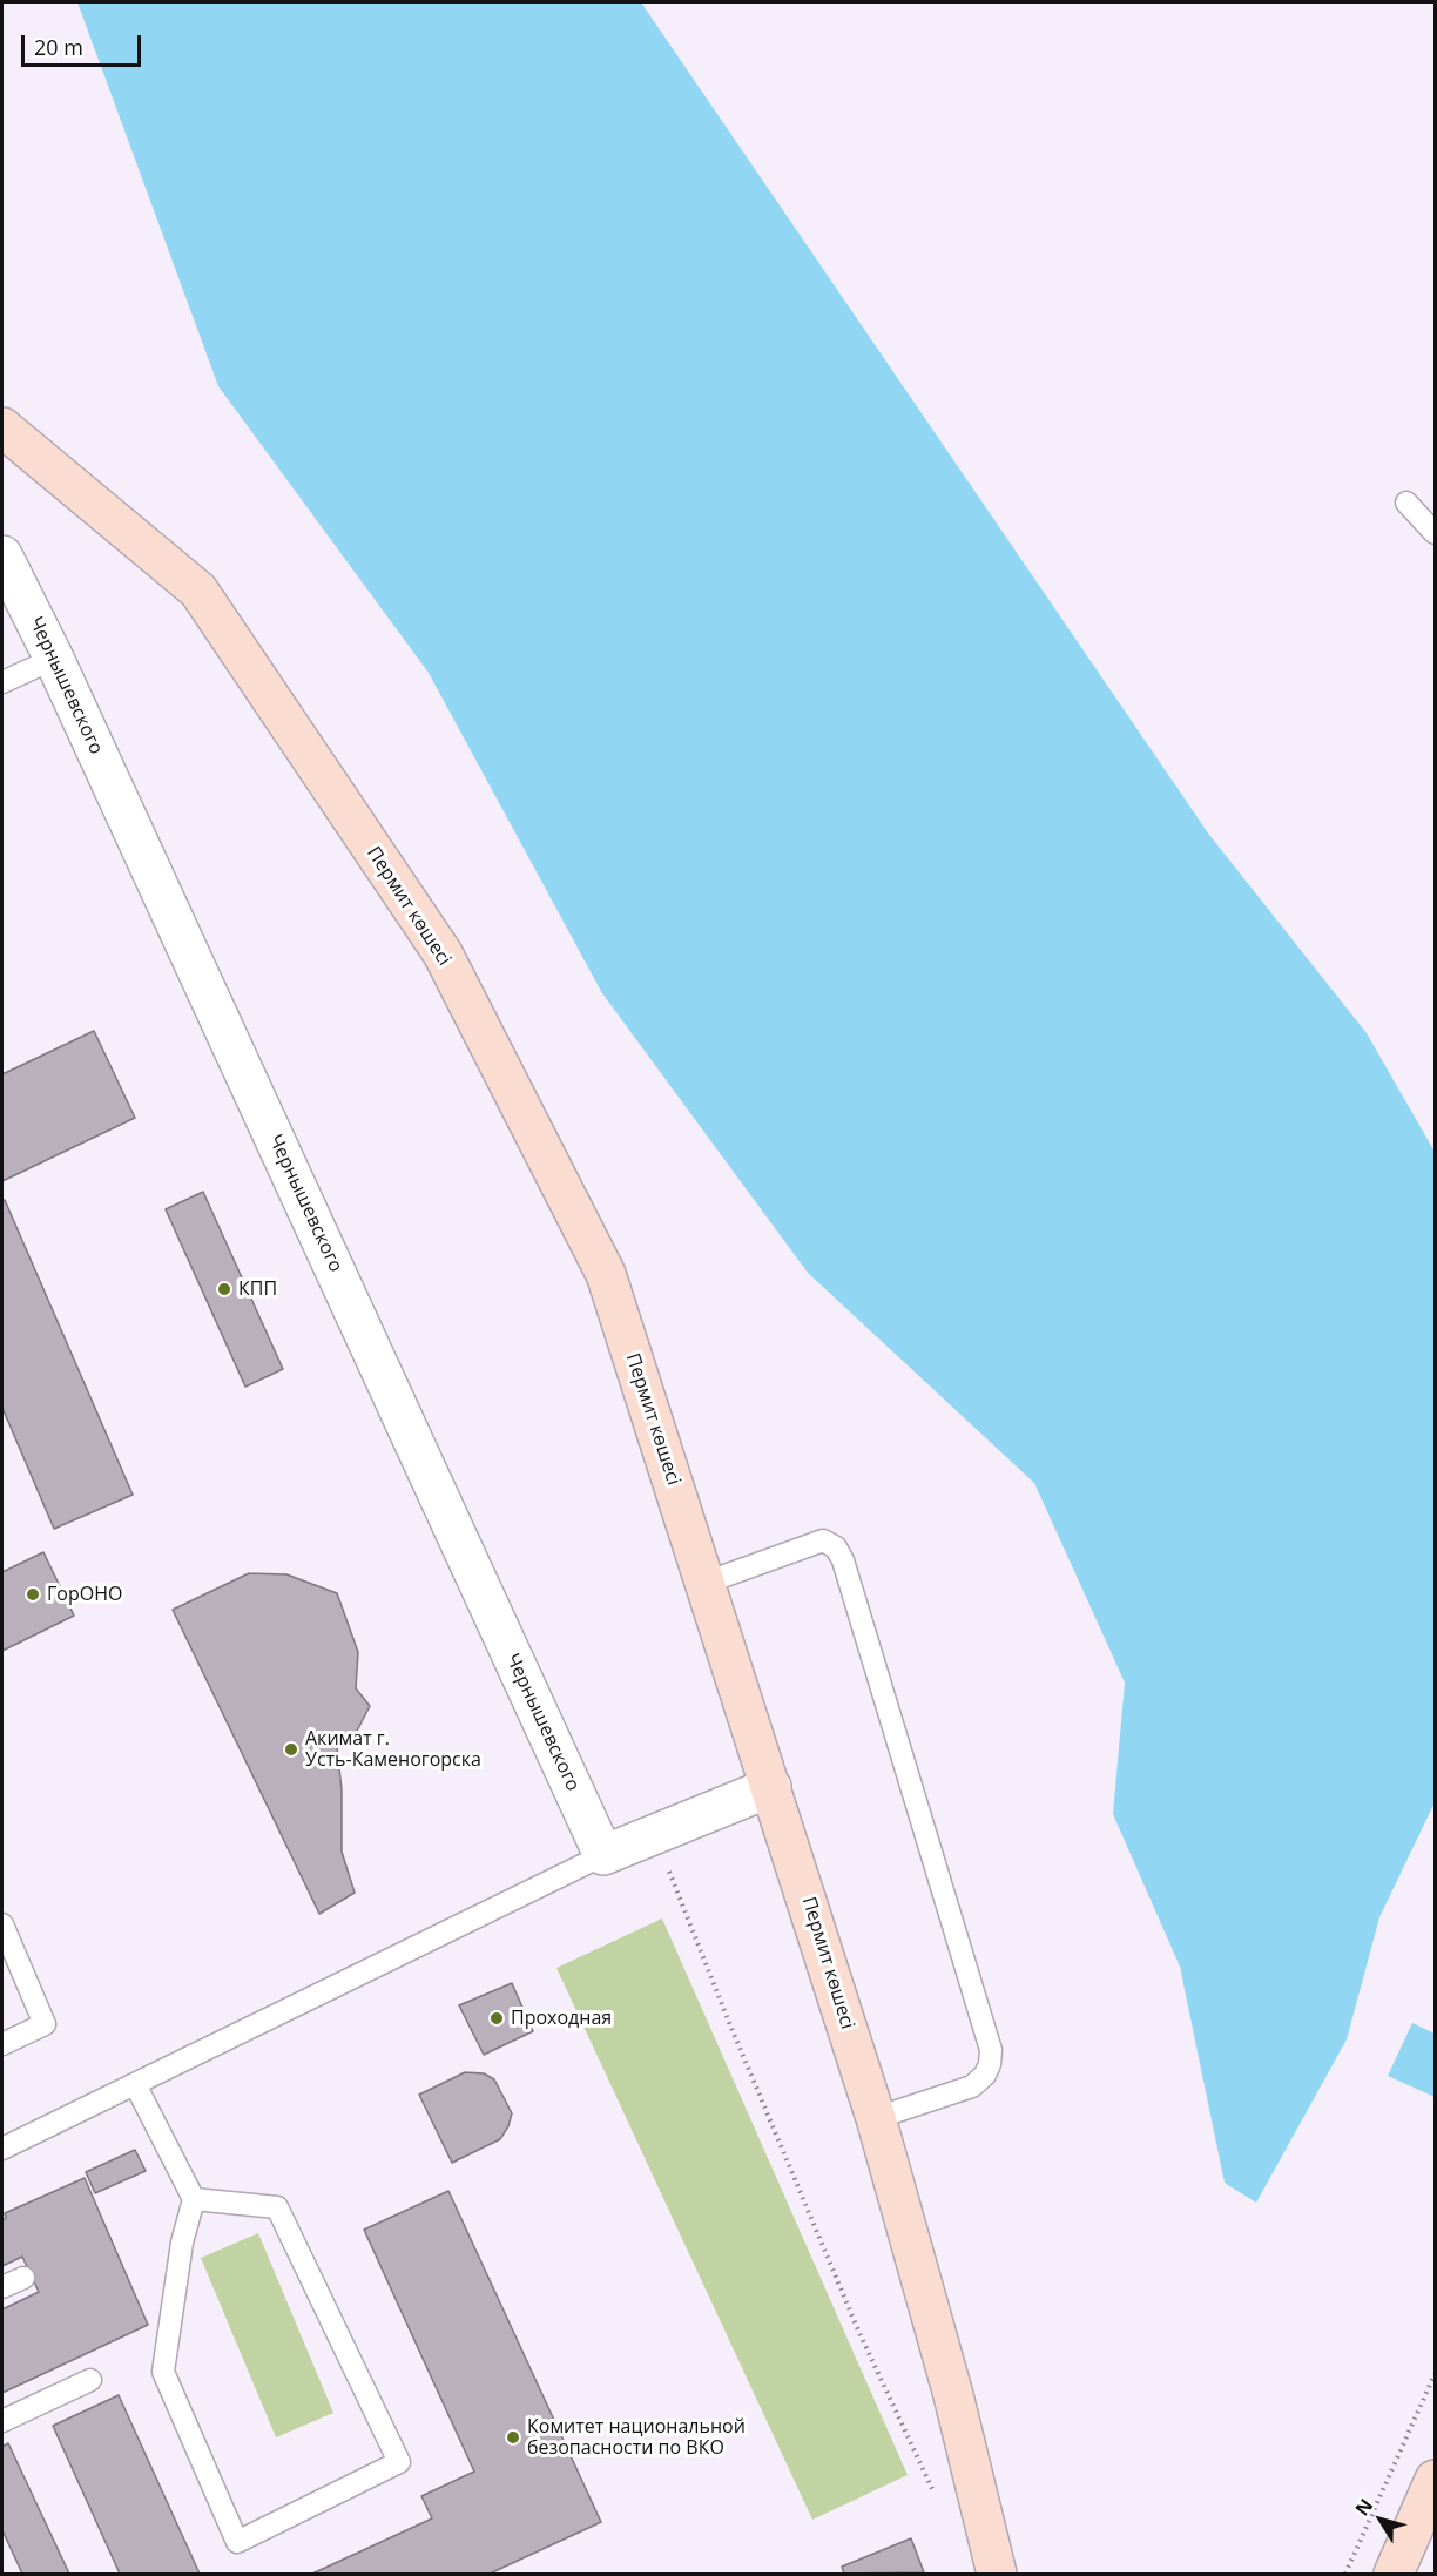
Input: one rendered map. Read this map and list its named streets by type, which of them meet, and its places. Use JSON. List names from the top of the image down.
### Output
{
  "streets": {
    "main road": ["Пермит көшесі"],
    "street": ["Чернышевского"]
  },
  "places": [
    "КПП",
    "ГорОНО",
    "Акимат г. Усть-Каменогорска",
    "Проходная",
    "Комитет национальной безопасности по ВКО"
  ],
  "scale_bar": "20 m",
  "north": "top left"
}
